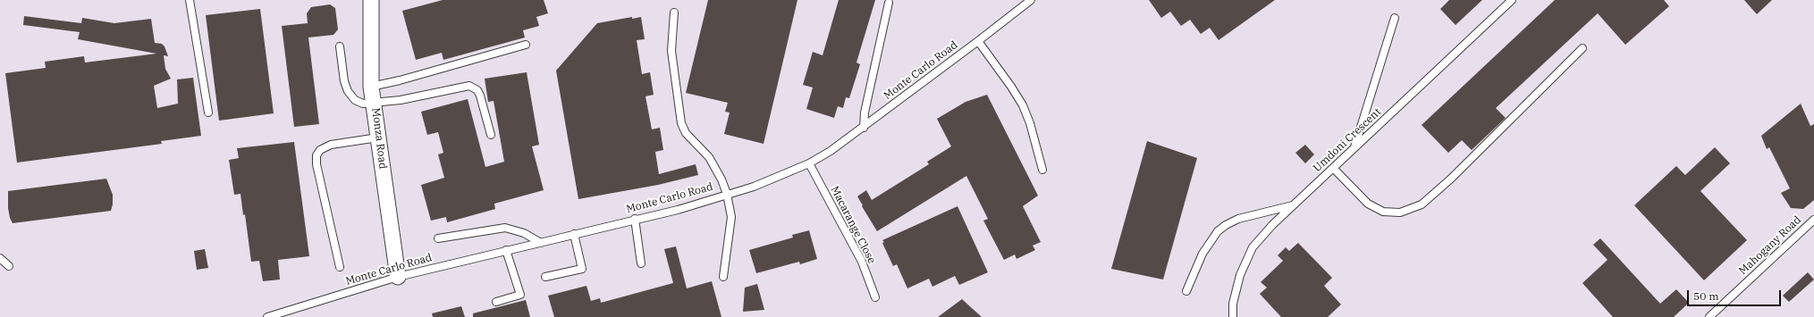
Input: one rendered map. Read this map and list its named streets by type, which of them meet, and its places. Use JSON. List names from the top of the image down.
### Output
{
  "streets": {
    "street": ["Monza Road"],
    "lane": [
      "Monte Carlo Road",
      "Umdoni Crescent",
      "Macarange Close",
      "Mahogany Road"
    ]
  },
  "crossings": [
    ["Monte Carlo Road", "Monza Road"],
    ["Monte Carlo Road", "Macarange Close"]
  ],
  "scale_bar": "50 m"
}
